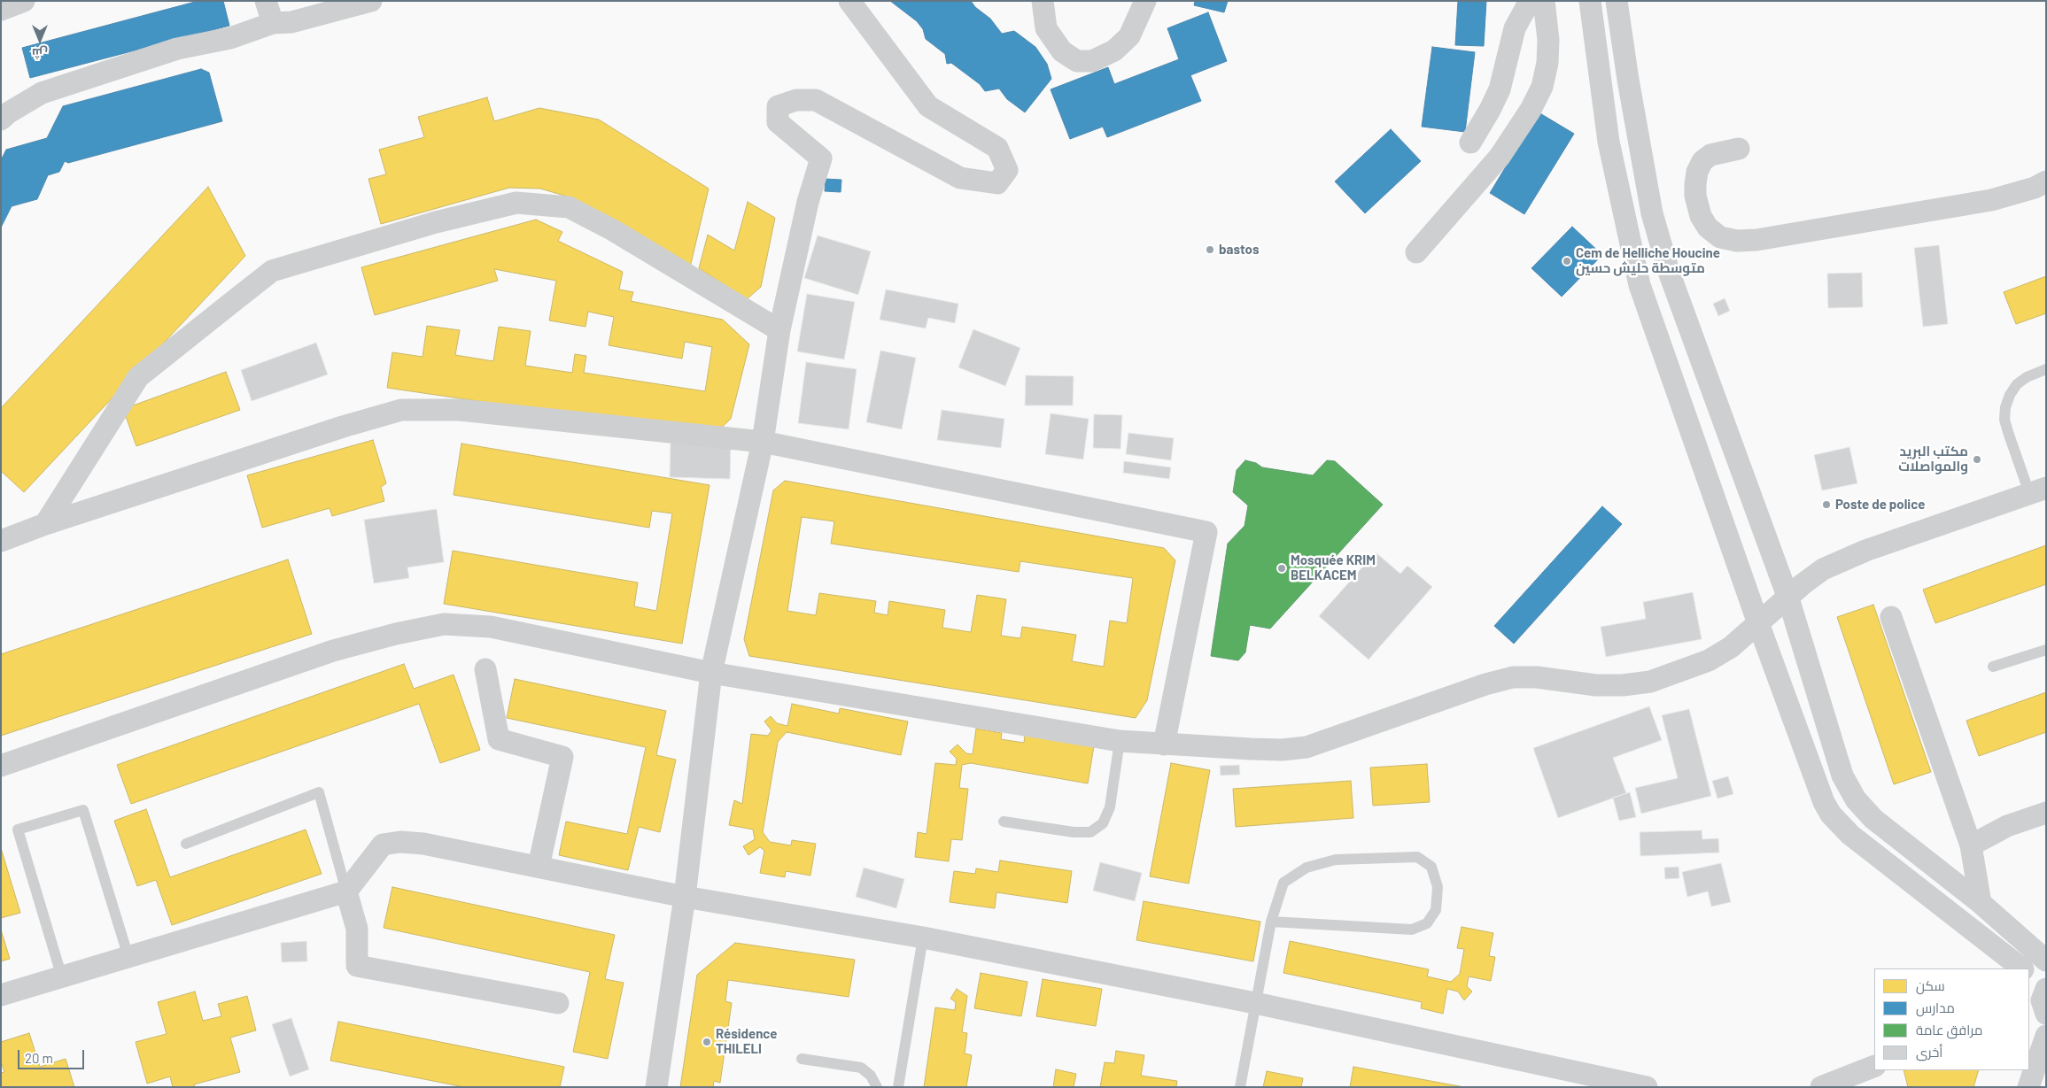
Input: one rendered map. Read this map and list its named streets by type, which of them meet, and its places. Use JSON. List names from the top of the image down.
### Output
{
  "places": [
    "bastos",
    "Cem de Helliche Houcine متوسطة حليش حسين",
    "مكتب البريد والمواصلات",
    "Poste de police",
    "Mosquée KRIM BELKACEM",
    "Résidence THILELI"
  ],
  "legend": [
    "سكن",
    "مدارس",
    "مرافق عامة",
    "أخرى"
  ],
  "scale_bar": "20 m",
  "north": "bottom"
}
